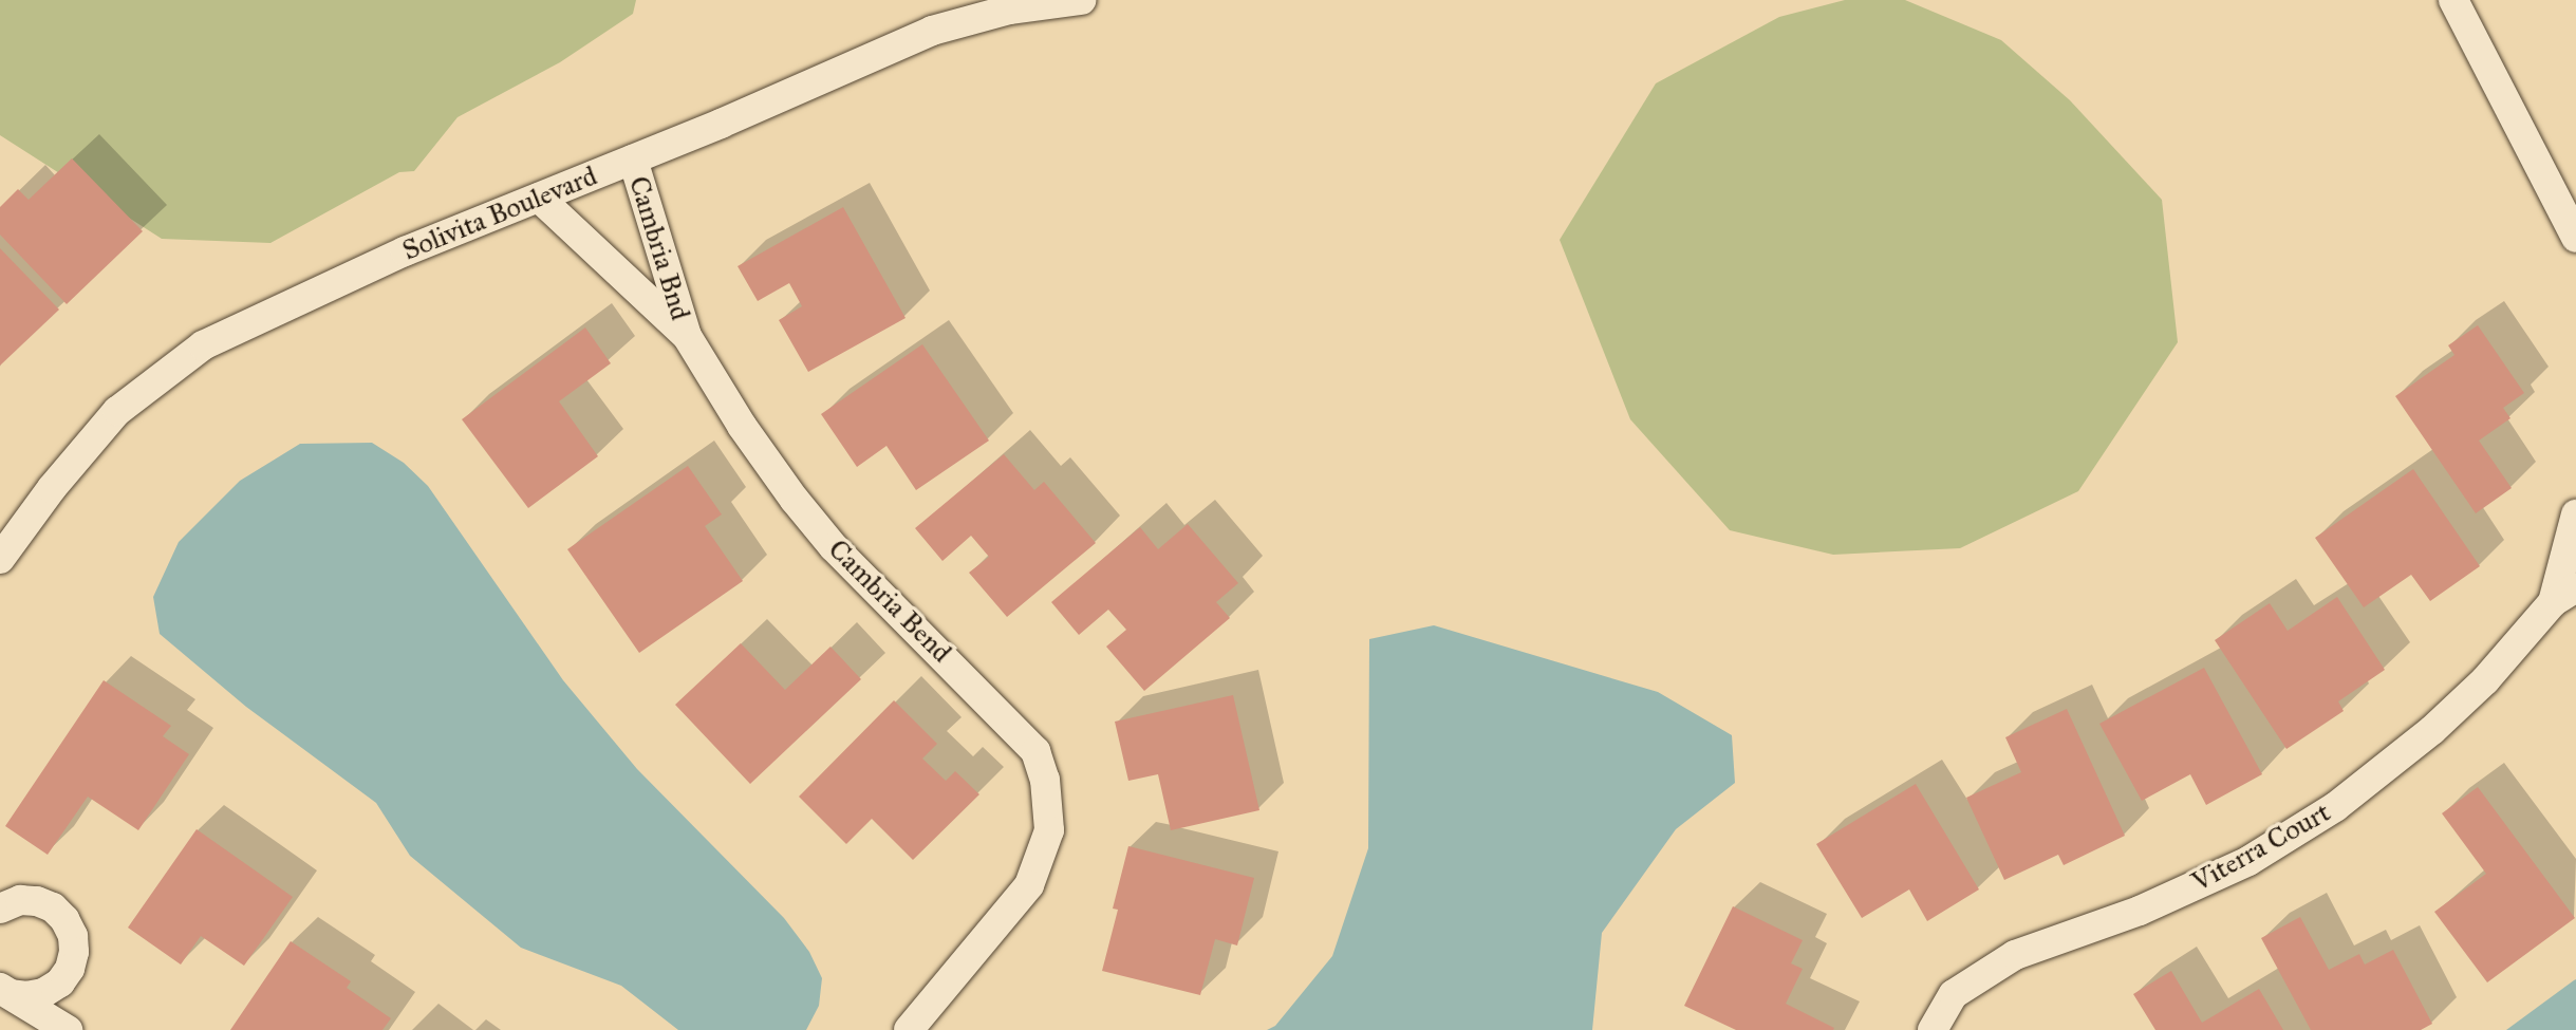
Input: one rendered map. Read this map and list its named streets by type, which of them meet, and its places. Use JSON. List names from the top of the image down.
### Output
{
  "streets": {
    "street": [
      "Solivita Boulevard",
      "Cambria Bnd",
      "Cambria Bend",
      "Viterra Court"
    ]
  },
  "crossings": [
    ["Solivita Boulevard", "Cambria Bnd"],
    ["Solivita Boulevard", "Cambria Bend"],
    ["Cambria Bnd", "Cambria Bend"]
  ]
}
